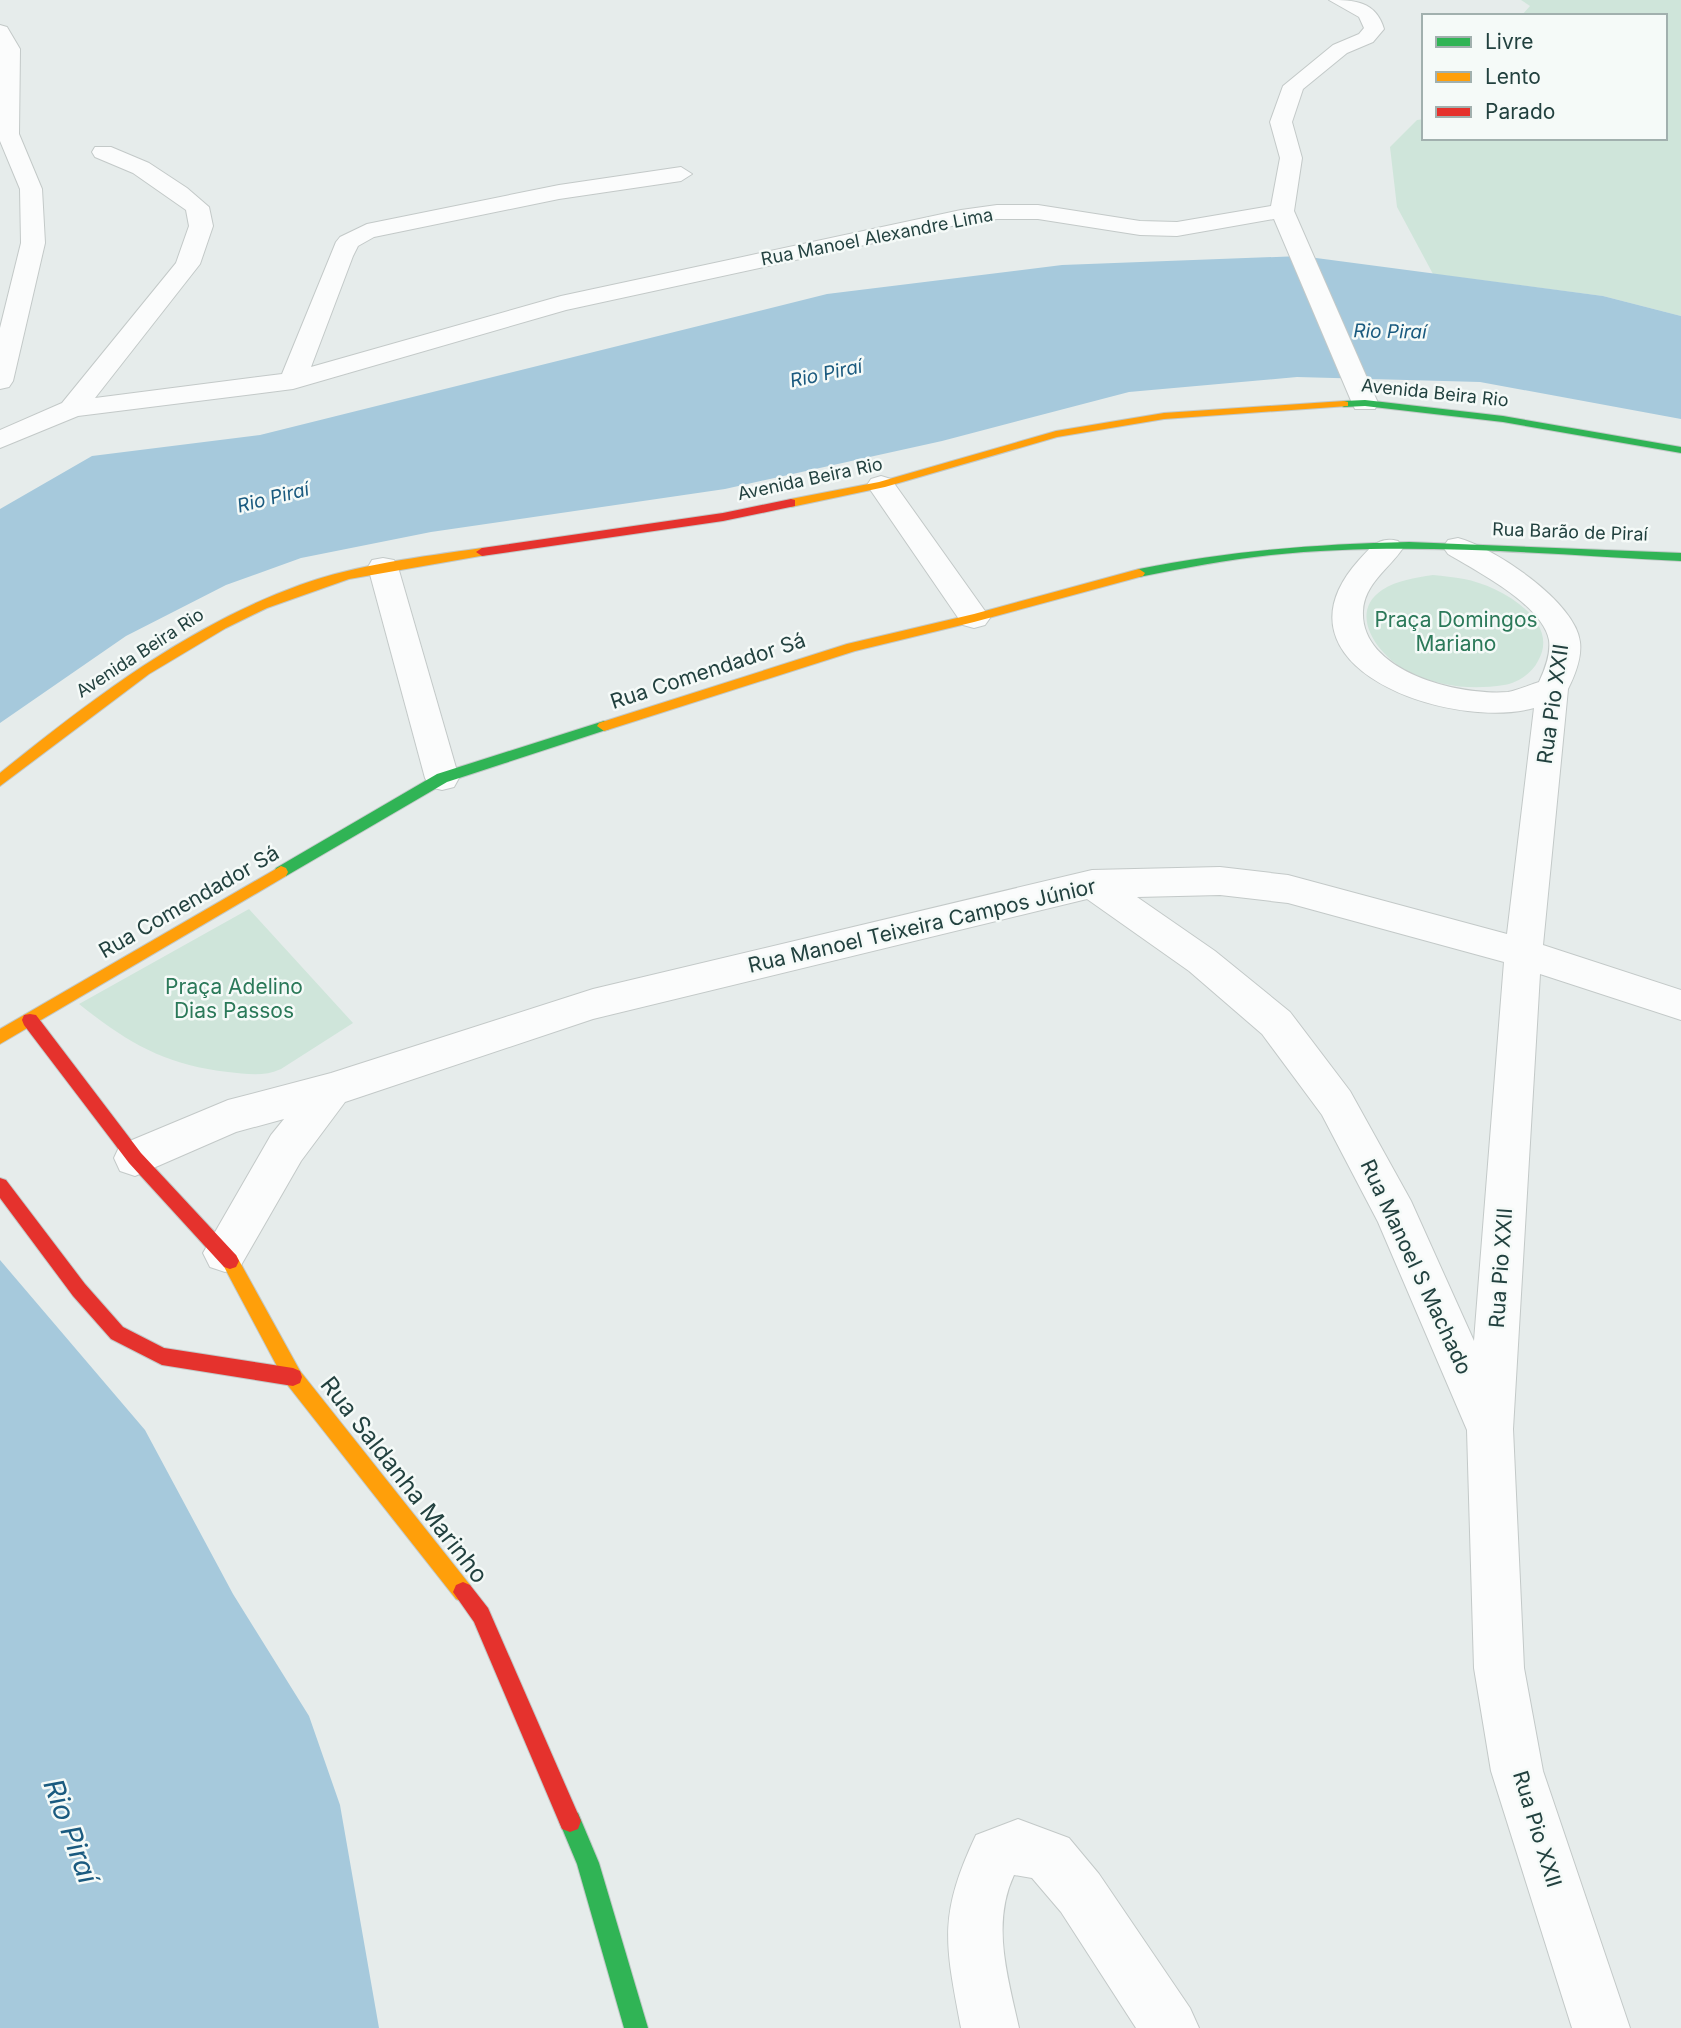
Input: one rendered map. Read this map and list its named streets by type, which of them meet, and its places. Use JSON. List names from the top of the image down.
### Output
{
  "streets": {
    "street": [
      "Rua Manoel Alexandre Lima",
      "Avenida Beira Rio",
      "Rua Barão de Piraí",
      "Rua Comendador Sá",
      "Rua Pio XXII",
      "Rua Manoel Teixeira Campos Júnior",
      "Rua Manoel S Machado",
      "Rua Saldanha Marinho"
    ]
  },
  "crossings": [
    ["Rua Barão de Piraí", "Rua Comendador Sá"],
    ["Rua Barão de Piraí", "Rua Pio XXII"],
    ["Rua Comendador Sá", "Rua Pio XXII"],
    ["Rua Comendador Sá", "Rua Saldanha Marinho"],
    ["Rua Pio XXII", "Rua Manoel Teixeira Campos Júnior"],
    ["Rua Pio XXII", "Rua Manoel S Machado"],
    ["Rua Manoel Teixeira Campos Júnior", "Rua Manoel S Machado"],
    ["Rua Manoel Teixeira Campos Júnior", "Rua Saldanha Marinho"]
  ],
  "water": ["Rio Piraí"],
  "parks": ["Praça Domingos Mariano", "Praça Adelino Dias Passos"],
  "legend": ["Livre", "Lento", "Parado"]
}
